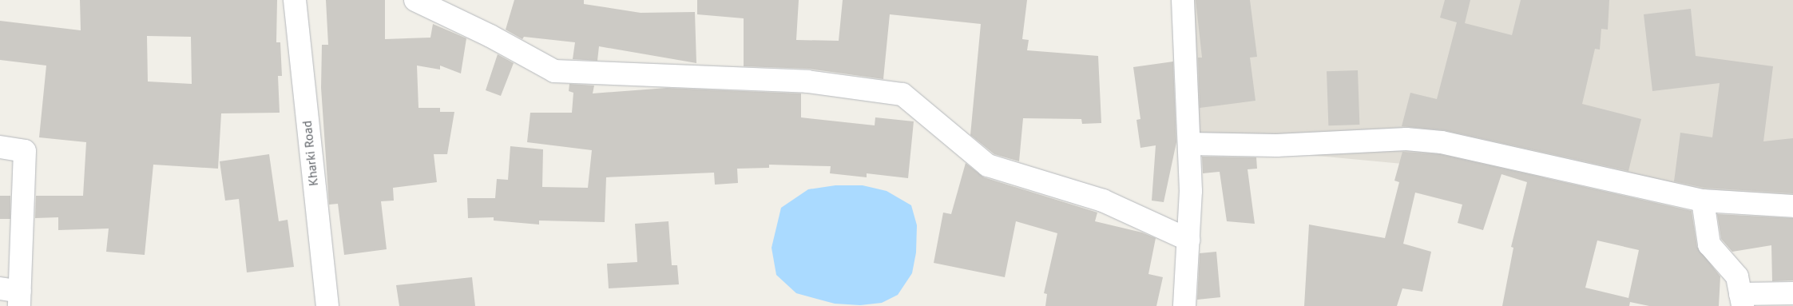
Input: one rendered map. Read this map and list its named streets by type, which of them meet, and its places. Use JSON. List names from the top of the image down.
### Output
{
  "streets": {
    "street": ["Kharki Road"]
  }
}
